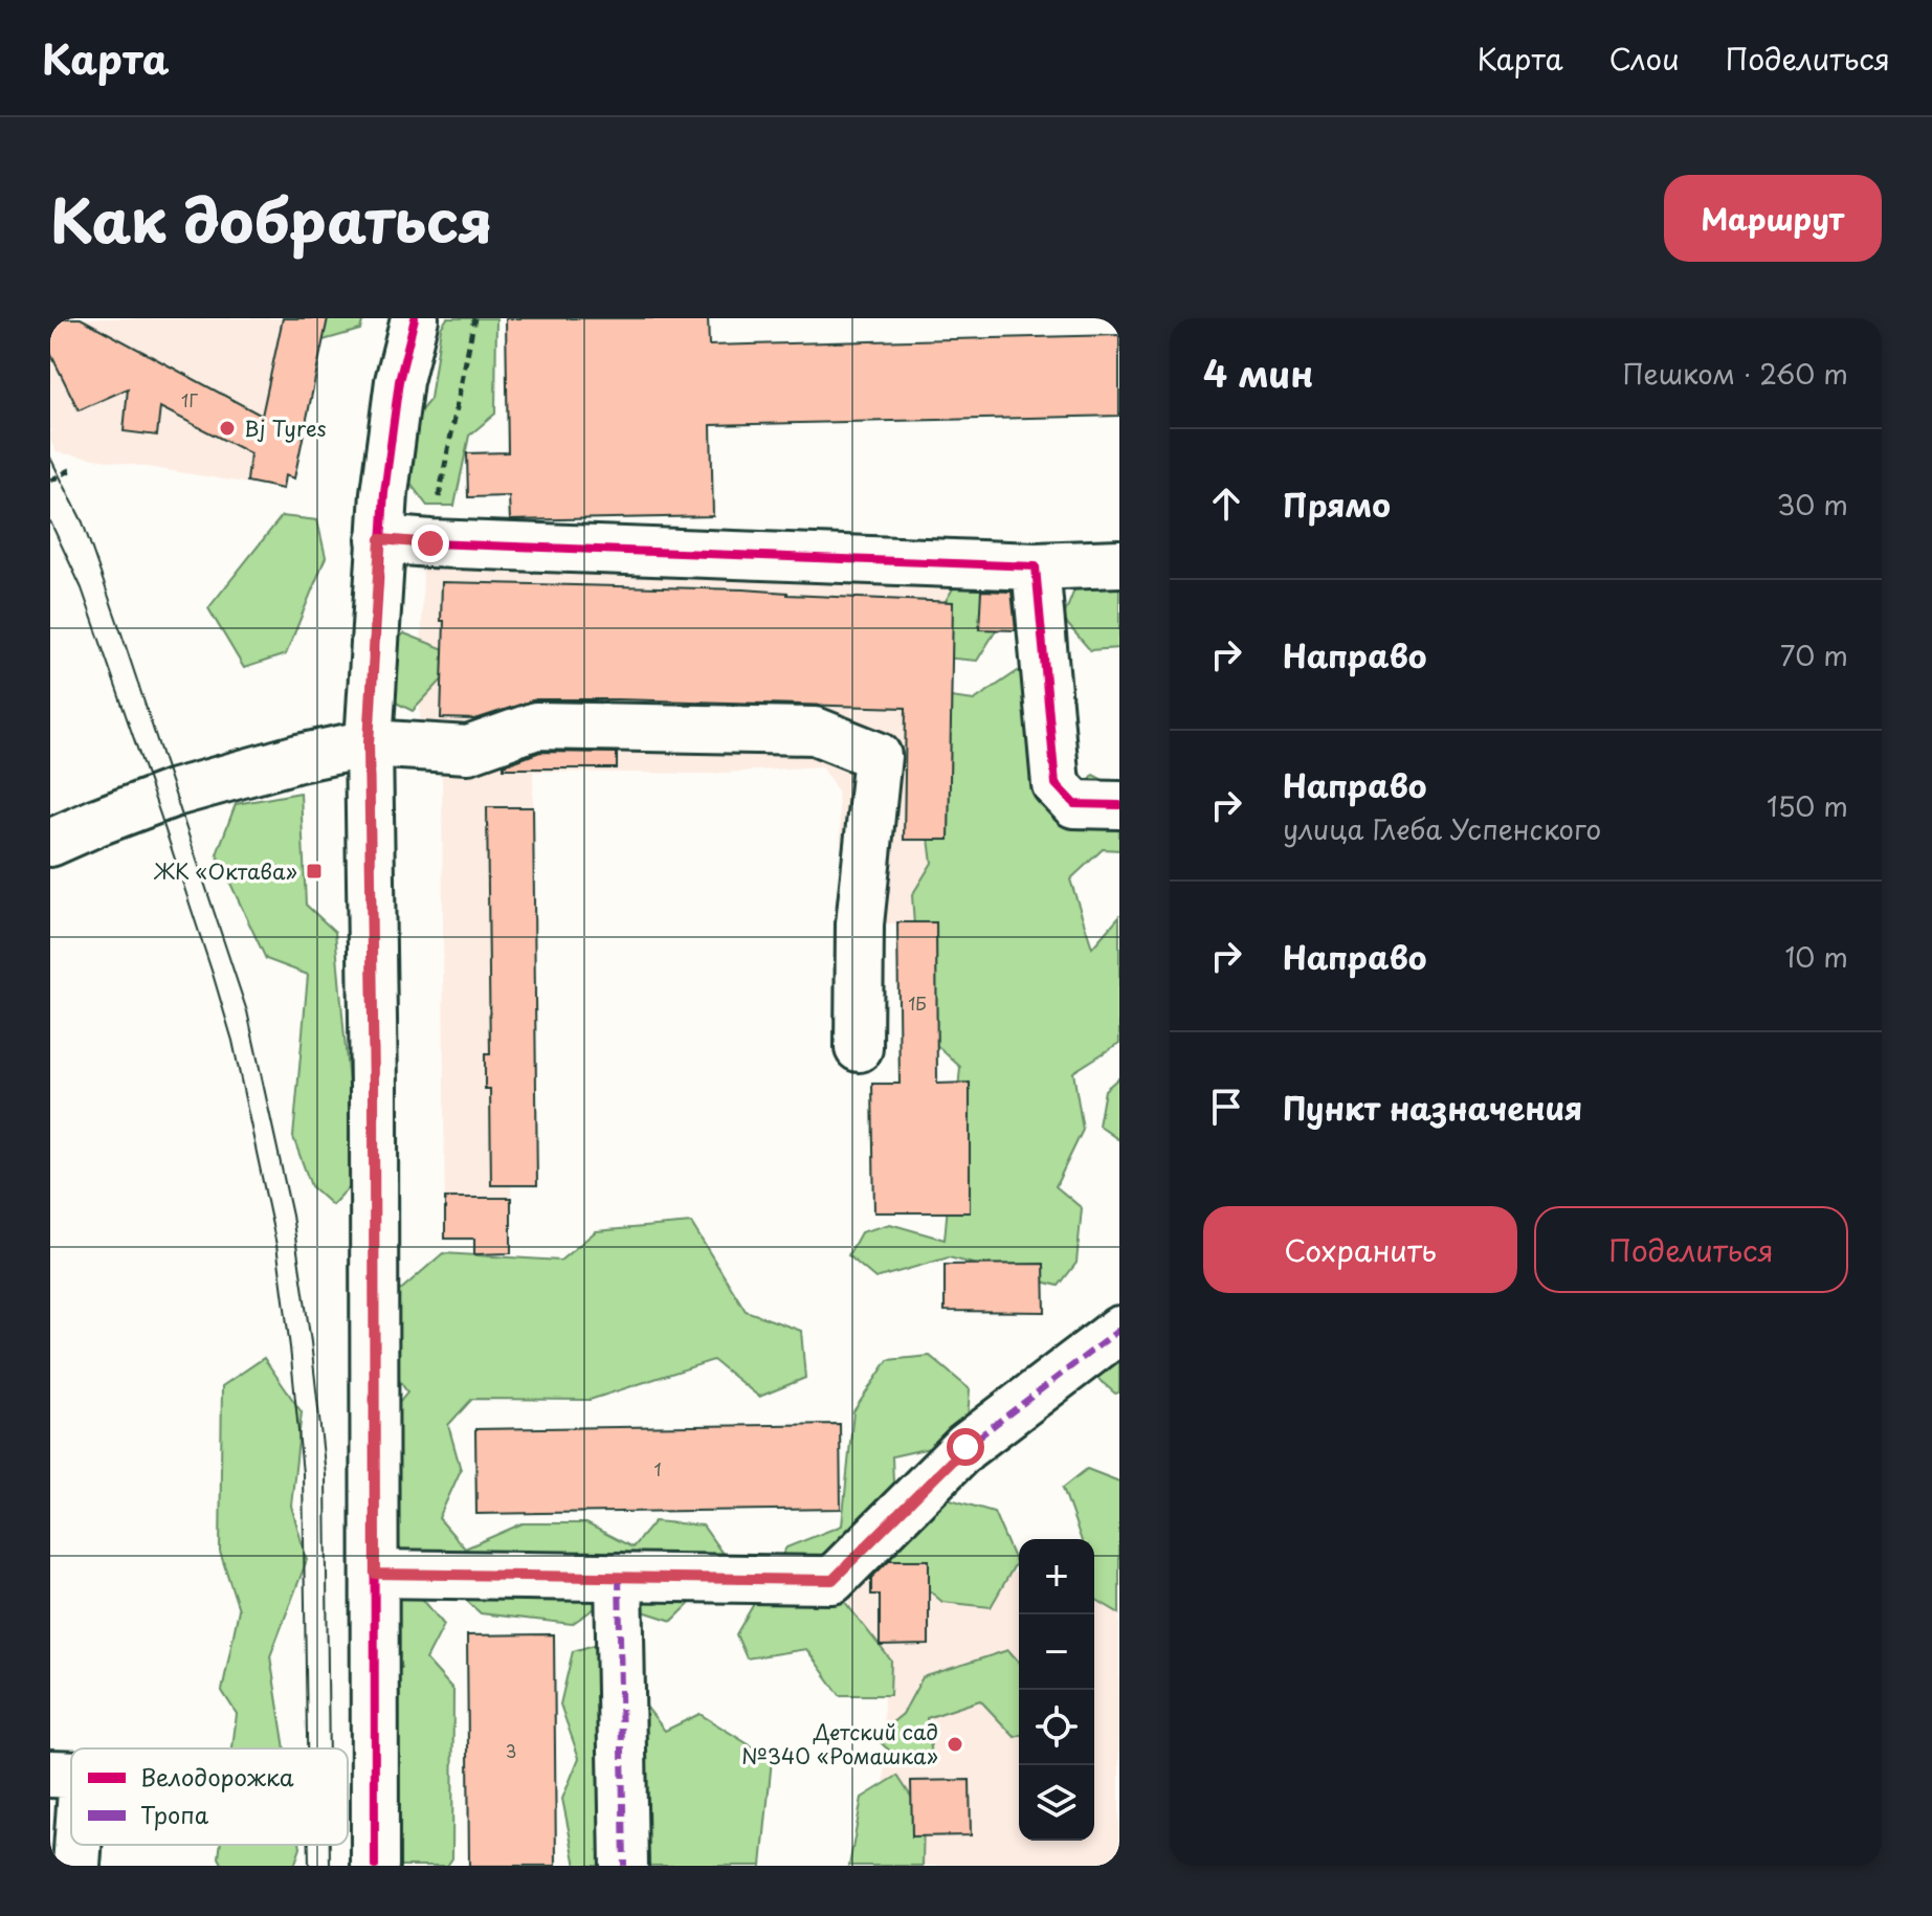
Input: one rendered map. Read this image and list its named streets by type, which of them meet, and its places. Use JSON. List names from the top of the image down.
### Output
{
  "places": {
    "other": ["Bj Tyres", "Детский сад №340 «Ромашка»"],
    "transit": ["ЖК «Октава»"]
  },
  "house_numbers": [
    "1Г",
    "1Б",
    "1",
    "3"
  ],
  "legend": ["Велодорожка", "Тропа"],
  "page": {
    "header": "Карта",
    "nav": ["Карта", "Слои", "Поделиться"],
    "title": "Как добраться",
    "buttons": [
      "Маршрут",
      ["Сохранить", "Поделиться"]
    ],
    "heading": ["4 мин", "Пешком · 260 m"],
    "list": [
      ["Прямо", "30 m"],
      ["Направо", "70 m"],
      ["Направо", "улица Глеба Успенского", "150 m"],
      ["Направо", "10 m"],
      "Пункт назначения"
    ],
    "map_buttons": ["+", "−"]
  }
}
